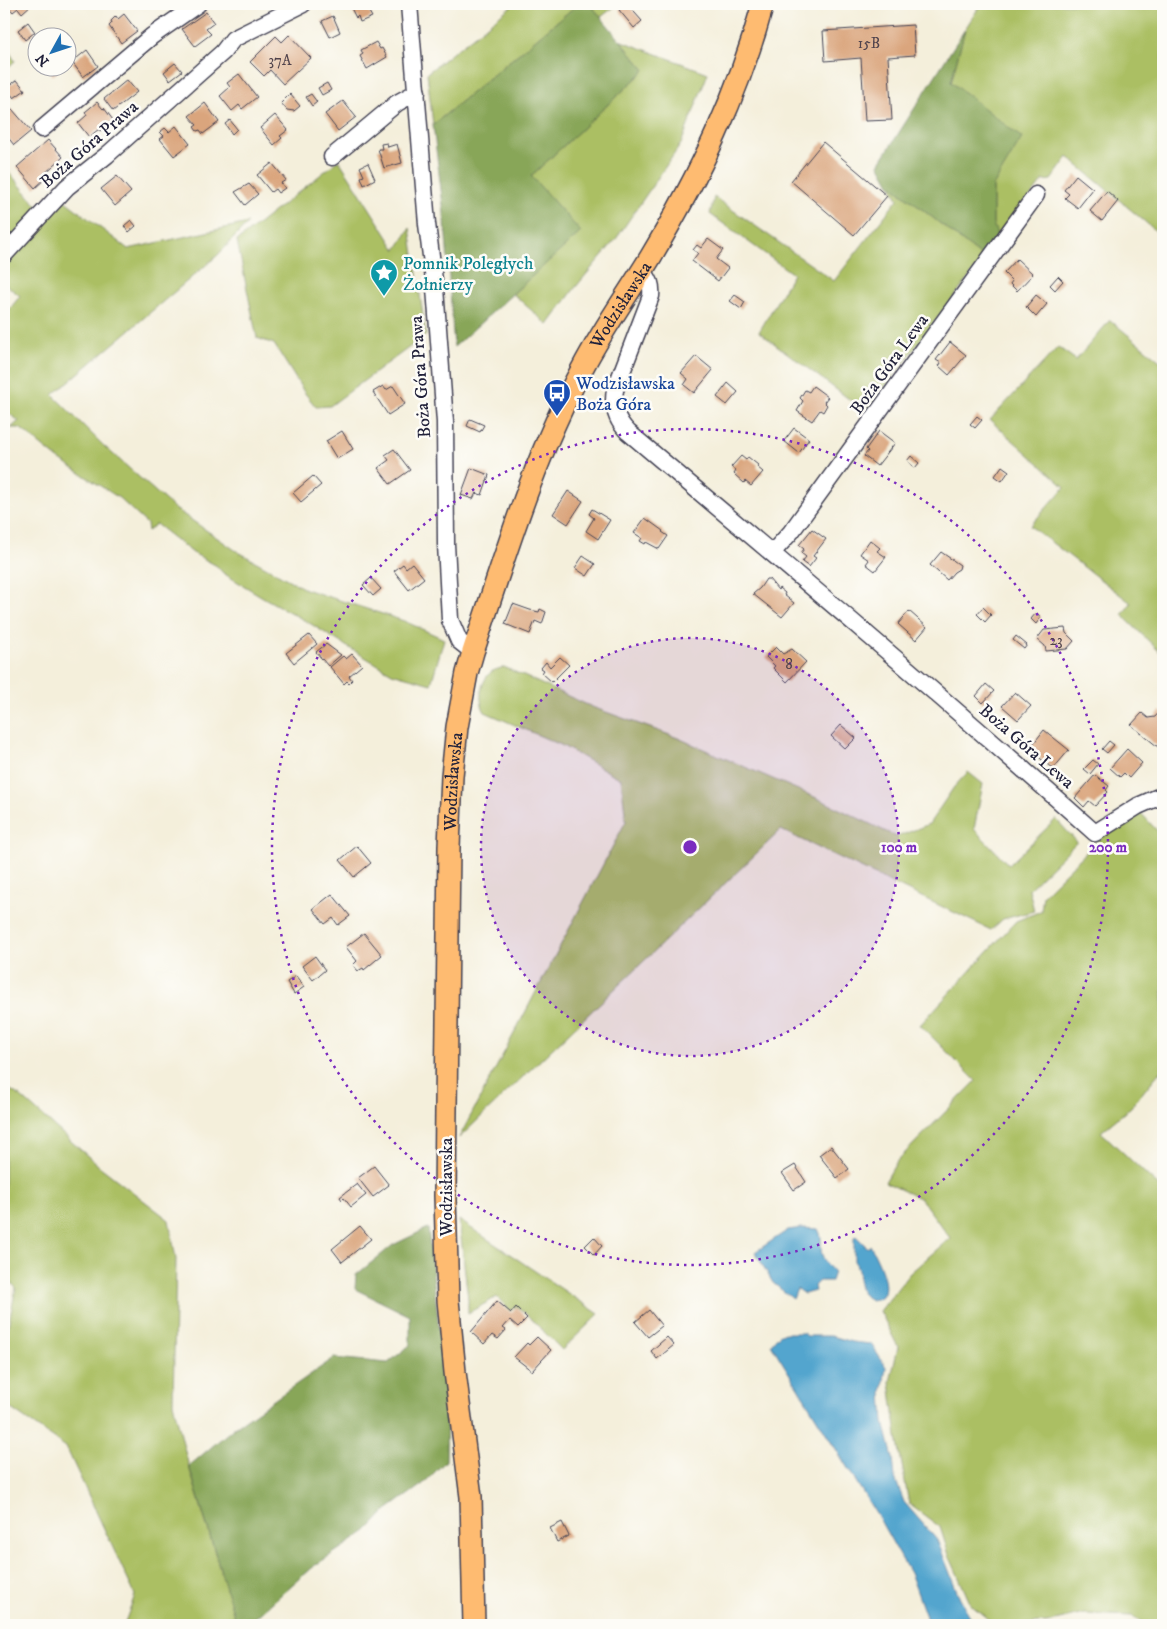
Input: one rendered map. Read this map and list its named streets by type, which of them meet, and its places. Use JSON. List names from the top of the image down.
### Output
{
  "streets": {
    "main road": ["Wodzisławska"],
    "street": ["Boża Góra Prawa", "Boża Góra Lewa"]
  },
  "crossings": [
    ["Boża Góra Prawa", "Wodzisławska"],
    ["Wodzisławska", "Boża Góra Lewa"]
  ],
  "places": {
    "place": ["Pomnik Poległych Żołnierzy"],
    "bus stop": ["Wodzisławska Boża Góra"]
  },
  "house_numbers": [
    "15B",
    "37A",
    "23",
    "8"
  ],
  "north": "bottom left",
  "rings": ["100 m", "200 m"]
}
